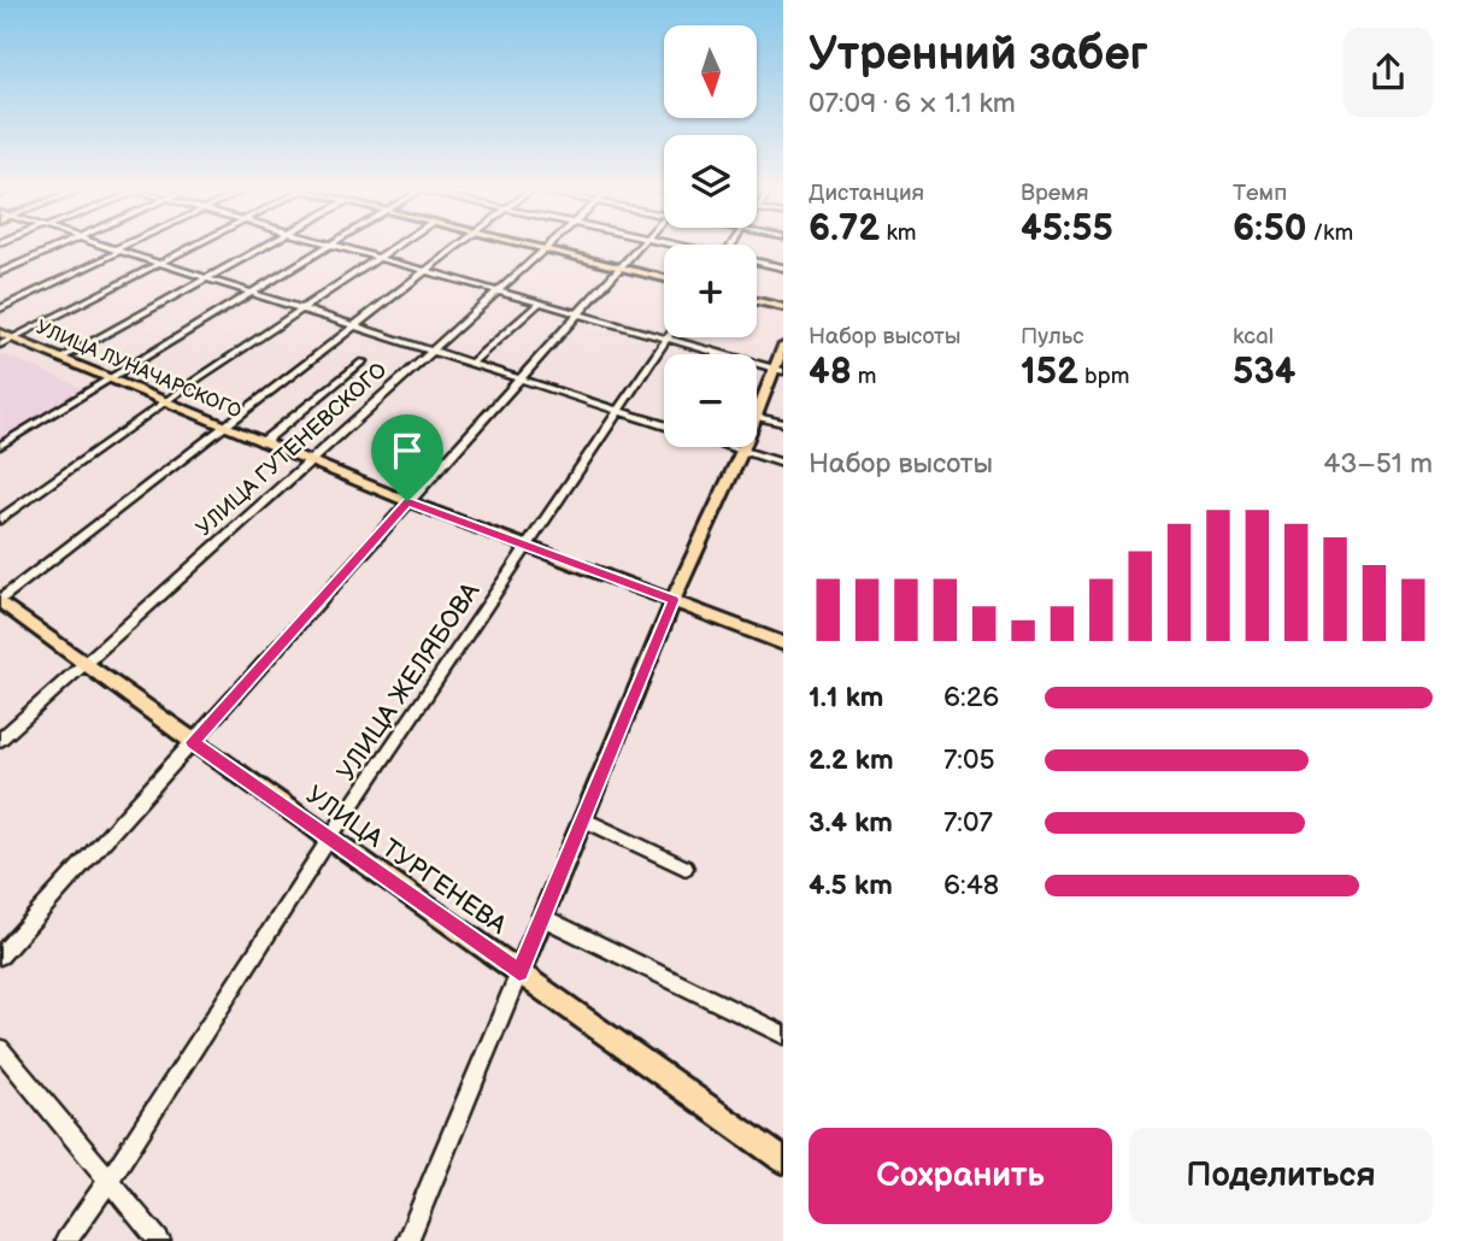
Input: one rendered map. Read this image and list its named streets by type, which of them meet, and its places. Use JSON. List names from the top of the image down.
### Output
{
  "streets": {
    "main road": ["УЛИЦА ЛУНАЧАРСКОГО", "УЛИЦА ТУРГЕНЕВА"],
    "street": ["УЛИЦА ГУТЕНЕВСКОГО", "УЛИЦА ЖЕЛЯБОВА"]
  },
  "crossings": [
    ["УЛИЦА ЛУНАЧАРСКОГО", "УЛИЦА ГУТЕНЕВСКОГО"],
    ["УЛИЦА ЛУНАЧАРСКОГО", "УЛИЦА ЖЕЛЯБОВА"],
    ["УЛИЦА ГУТЕНЕВСКОГО", "УЛИЦА ТУРГЕНЕВА"],
    ["УЛИЦА ЖЕЛЯБОВА", "УЛИЦА ТУРГЕНЕВА"]
  ],
  "north": "bottom",
  "page": {
    "heading": ["Утренний забег", "07:09 · 6 × 1.1 km"],
    "map_buttons": ["+", "−"],
    "stats": [
      ["Дистанция", "6.72 km"],
      ["Время", "45:55"],
      ["Темп", "6:50 /km"],
      ["Набор высоты", "48 m"],
      ["Пульс", "152 bpm"],
      ["kcal", "534"]
    ],
    "chart": ["Набор высоты", "43–51 m"],
    "list": [
      {
        "name": "1.1 km",
        "note": "6:26"
      },
      {
        "name": "2.2 km",
        "note": "7:05"
      },
      {
        "name": "3.4 km",
        "note": "7:07"
      },
      {
        "name": "4.5 km",
        "note": "6:48"
      }
    ],
    "buttons": ["Сохранить", "Поделиться"]
  }
}
